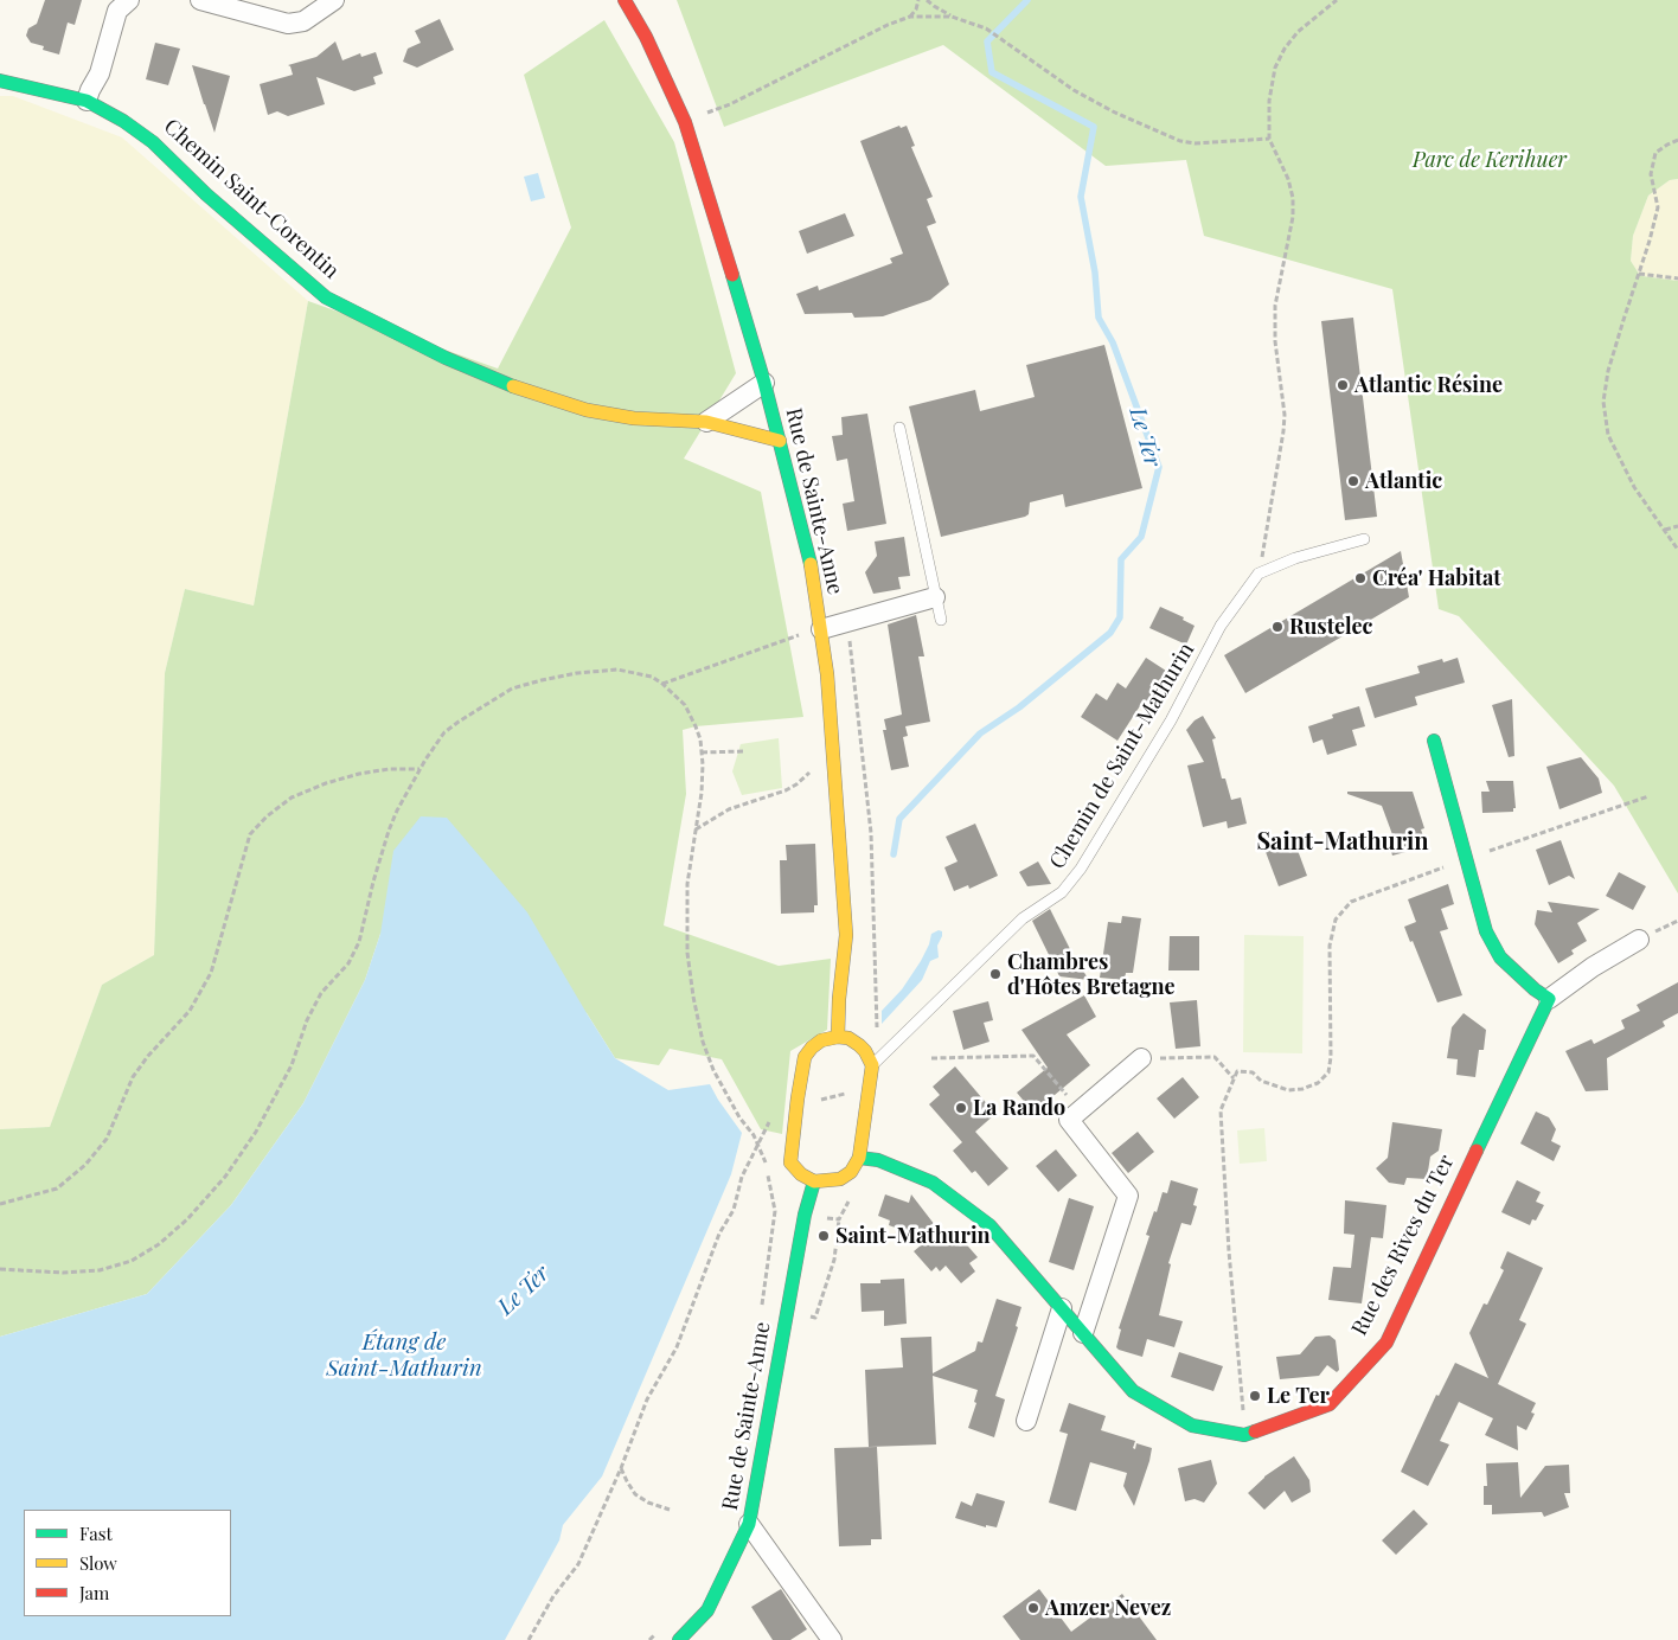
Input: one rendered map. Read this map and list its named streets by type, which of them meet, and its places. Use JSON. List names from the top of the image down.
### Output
{
  "streets": {
    "street": ["Chemin Saint-Corentin", "Rue de Sainte-Anne", "Rue des Rives du Ter"],
    "lane": ["Chemin de Saint-Mathurin"]
  },
  "crossings": [
    ["Chemin Saint-Corentin", "Rue de Sainte-Anne"]
  ],
  "districts": ["Saint-Mathurin"],
  "water": ["Le Ter", "Étang de Saint-Mathurin"],
  "parks": ["Parc de Kerihuer"],
  "places": [
    "Atlantic Résine",
    "Atlantic",
    "Créa' Habitat",
    "Rustelec",
    "Chambres d'Hôtes Bretagne",
    "La Rando",
    "Saint-Mathurin",
    "Le Ter",
    "Amzer Nevez"
  ],
  "legend": ["Fast", "Slow", "Jam"]
}
